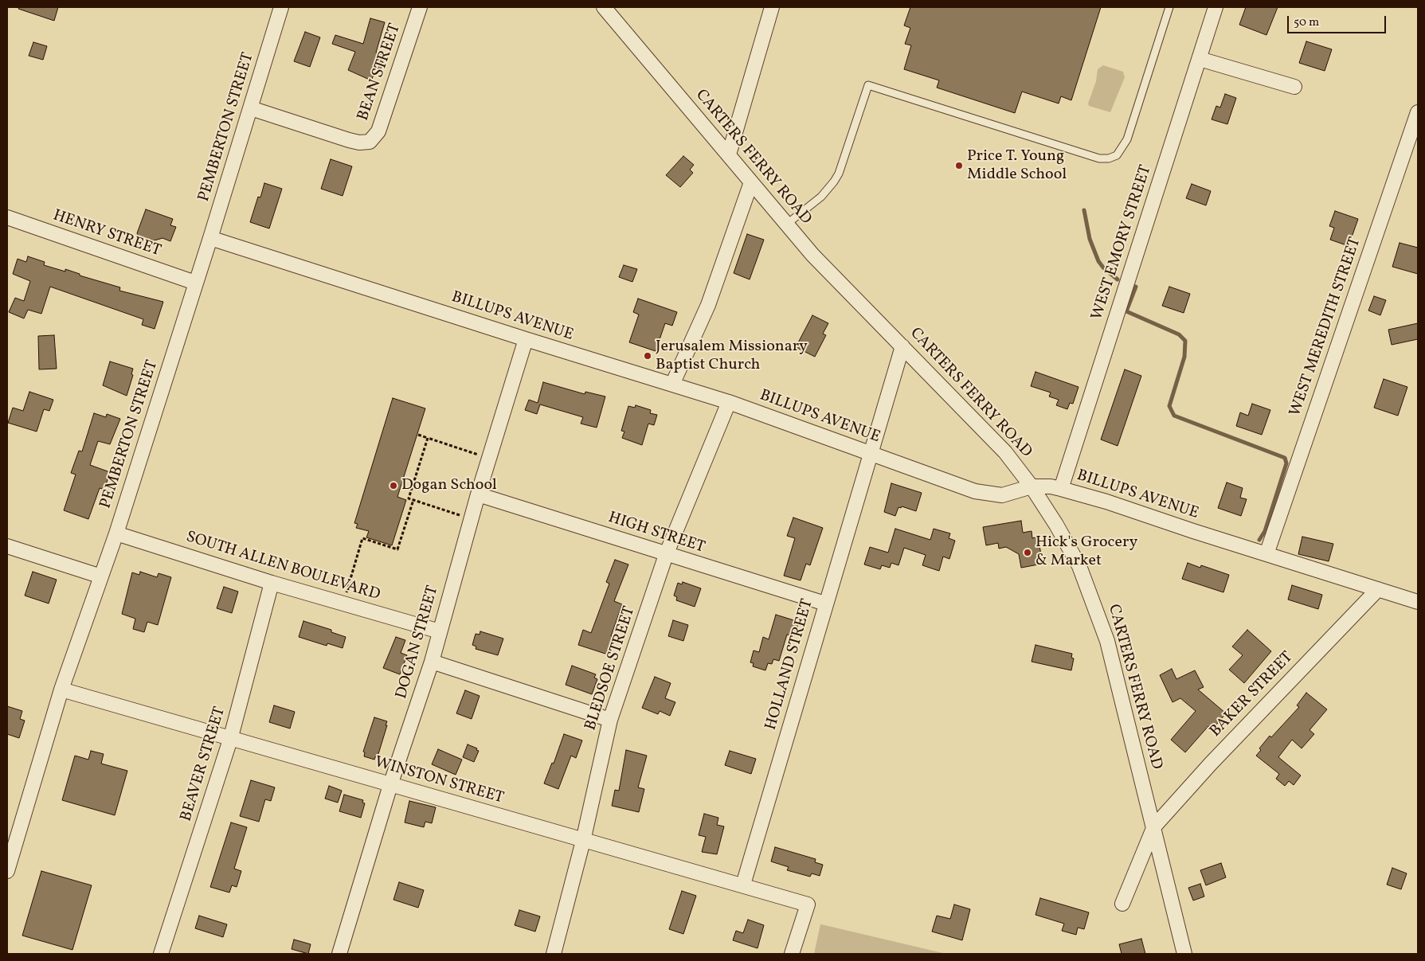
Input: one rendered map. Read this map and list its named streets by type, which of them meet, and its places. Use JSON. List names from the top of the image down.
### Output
{
  "streets": {
    "street": [
      "BEAN STREET",
      "PEMBERTON STREET",
      "CARTERS FERRY ROAD",
      "HENRY STREET",
      "WEST EMORY STREET",
      "BILLUPS AVENUE",
      "WEST MEREDITH STREET",
      "HIGH STREET",
      "SOUTH ALLEN BOULEVARD",
      "DOGAN STREET",
      "HOLLAND STREET",
      "BLEDSOE STREET",
      "BAKER STREET",
      "BEAVER STREET",
      "WINSTON STREET"
    ]
  },
  "crossings": [
    ["BEAN STREET", "PEMBERTON STREET"],
    ["PEMBERTON STREET", "HENRY STREET"],
    ["PEMBERTON STREET", "BILLUPS AVENUE"],
    ["PEMBERTON STREET", "SOUTH ALLEN BOULEVARD"],
    ["PEMBERTON STREET", "WINSTON STREET"],
    ["CARTERS FERRY ROAD", "BILLUPS AVENUE"],
    ["CARTERS FERRY ROAD", "HOLLAND STREET"],
    ["CARTERS FERRY ROAD", "BAKER STREET"],
    ["WEST EMORY STREET", "BILLUPS AVENUE"],
    ["BILLUPS AVENUE", "WEST MEREDITH STREET"],
    ["BILLUPS AVENUE", "DOGAN STREET"],
    ["BILLUPS AVENUE", "HOLLAND STREET"],
    ["BILLUPS AVENUE", "BLEDSOE STREET"],
    ["BILLUPS AVENUE", "BAKER STREET"],
    ["HIGH STREET", "DOGAN STREET"],
    ["HIGH STREET", "HOLLAND STREET"],
    ["HIGH STREET", "BLEDSOE STREET"],
    ["SOUTH ALLEN BOULEVARD", "DOGAN STREET"],
    ["SOUTH ALLEN BOULEVARD", "BEAVER STREET"],
    ["DOGAN STREET", "WINSTON STREET"],
    ["HOLLAND STREET", "WINSTON STREET"],
    ["BLEDSOE STREET", "WINSTON STREET"],
    ["BEAVER STREET", "WINSTON STREET"]
  ],
  "places": [
    "Price T. Young Middle School",
    "Jerusalem Missionary Baptist Church",
    "Dogan School",
    "Hick's Grocery & Market"
  ],
  "scale_bar": "50 m"
}
